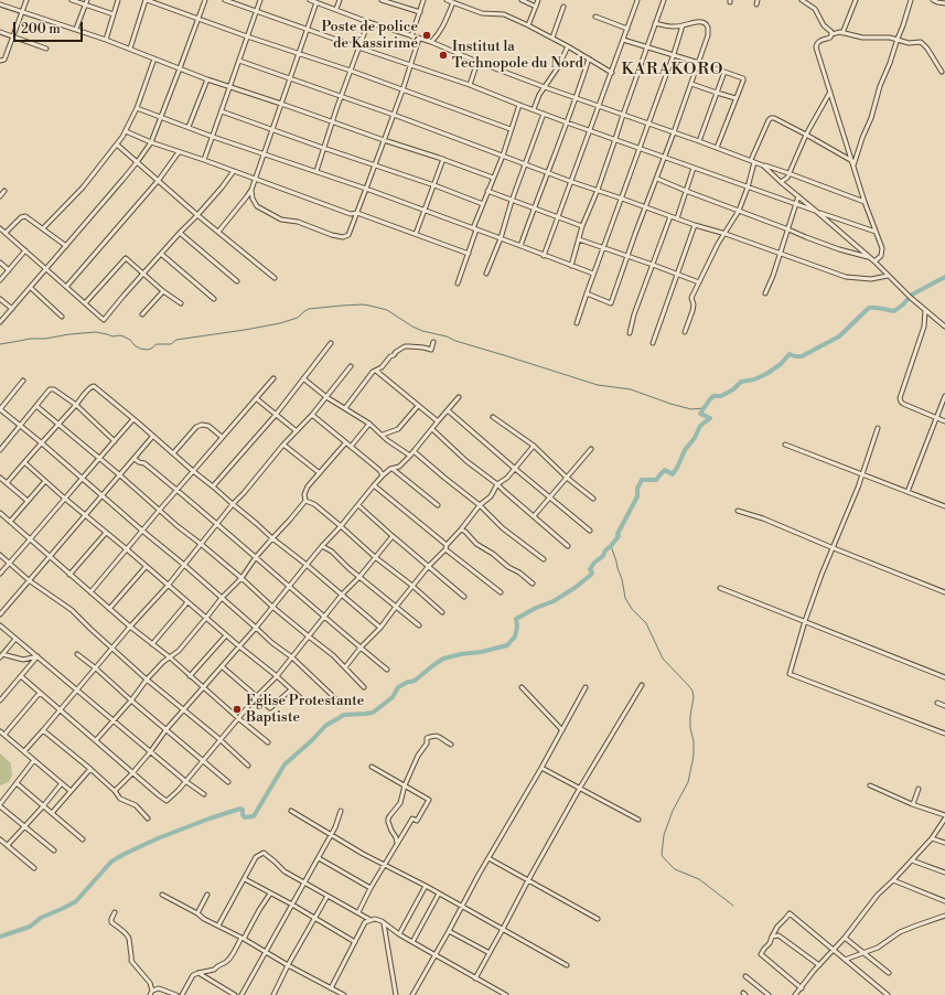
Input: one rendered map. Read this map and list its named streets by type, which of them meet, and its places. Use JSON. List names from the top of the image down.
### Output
{
  "districts": ["KARAKORO"],
  "places": ["Poste de police de Kassirimé", "Institut la Technopole du Nord", "Eglise Protestante Baptiste"],
  "scale_bar": "200 m"
}
